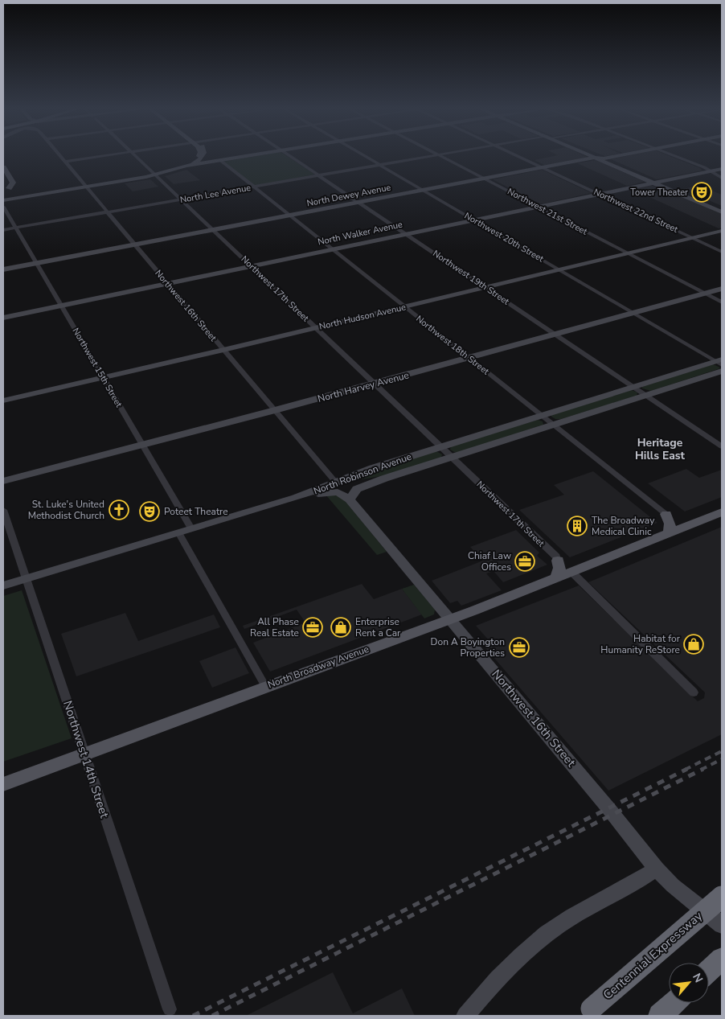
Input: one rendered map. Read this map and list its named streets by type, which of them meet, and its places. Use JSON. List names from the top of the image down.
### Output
{
  "streets": {
    "highway": ["Centennial Expressway"],
    "main road": ["North Broadway Avenue"],
    "street": [
      "North Lee Avenue",
      "North Dewey Avenue",
      "Northwest 22nd Street",
      "Northwest 21st Street",
      "North Walker Avenue",
      "Northwest 20th Street",
      "Northwest 19th Street",
      "Northwest 17th Street",
      "Northwest 16th Street",
      "North Hudson Avenue",
      "Northwest 18th Street",
      "Northwest 15th Street",
      "North Harvey Avenue",
      "North Robinson Avenue",
      "Northwest 14th Street"
    ]
  },
  "crossings": [
    ["North Lee Avenue", "Northwest 20th Street"],
    ["North Lee Avenue", "Northwest 19th Street"],
    ["North Lee Avenue", "Northwest 17th Street"],
    ["North Lee Avenue", "Northwest 16th Street"],
    ["North Lee Avenue", "Northwest 18th Street"],
    ["North Lee Avenue", "Northwest 15th Street"],
    ["North Dewey Avenue", "Northwest 22nd Street"],
    ["North Dewey Avenue", "Northwest 21st Street"],
    ["North Dewey Avenue", "Northwest 20th Street"],
    ["North Dewey Avenue", "Northwest 19th Street"],
    ["North Dewey Avenue", "Northwest 17th Street"],
    ["North Dewey Avenue", "Northwest 16th Street"],
    ["North Dewey Avenue", "Northwest 18th Street"],
    ["North Dewey Avenue", "Northwest 15th Street"],
    ["Northwest 22nd Street", "North Walker Avenue"],
    ["Northwest 22nd Street", "North Hudson Avenue"],
    ["Northwest 21st Street", "North Walker Avenue"],
    ["Northwest 21st Street", "North Hudson Avenue"],
    ["Northwest 21st Street", "North Harvey Avenue"],
    ["North Walker Avenue", "Northwest 20th Street"],
    ["North Walker Avenue", "Northwest 19th Street"],
    ["North Walker Avenue", "Northwest 17th Street"],
    ["North Walker Avenue", "Northwest 16th Street"],
    ["North Walker Avenue", "Northwest 18th Street"],
    ["North Walker Avenue", "Northwest 15th Street"],
    ["Northwest 20th Street", "North Hudson Avenue"],
    ["Northwest 20th Street", "North Harvey Avenue"],
    ["Northwest 20th Street", "North Robinson Avenue"],
    ["Northwest 19th Street", "North Hudson Avenue"],
    ["Northwest 19th Street", "North Harvey Avenue"],
    ["Northwest 19th Street", "North Robinson Avenue"],
    ["Northwest 17th Street", "North Hudson Avenue"],
    ["Northwest 17th Street", "North Harvey Avenue"],
    ["Northwest 17th Street", "North Robinson Avenue"],
    ["Northwest 16th Street", "North Hudson Avenue"],
    ["Northwest 16th Street", "North Harvey Avenue"],
    ["Northwest 16th Street", "North Robinson Avenue"],
    ["Northwest 16th Street", "North Broadway Avenue"],
    ["North Hudson Avenue", "Northwest 18th Street"],
    ["North Hudson Avenue", "Northwest 15th Street"],
    ["Northwest 18th Street", "North Harvey Avenue"],
    ["Northwest 18th Street", "North Robinson Avenue"],
    ["Northwest 15th Street", "North Harvey Avenue"],
    ["Northwest 15th Street", "North Robinson Avenue"],
    ["North Robinson Avenue", "Northwest 14th Street"],
    ["North Broadway Avenue", "Northwest 14th Street"]
  ],
  "districts": ["Heritage Hills East"],
  "places": {
    "theatre": ["Tower Theater", "Poteet Theatre"],
    "church": ["St. Luke's United Methodist Church"],
    "building": ["The Broadway Medical Clinic"],
    "office": ["Chiaf Law Offices", "All Phase Real Estate", "Don A Boyington Properties"],
    "shop": ["Enterprise Rent a Car", "Habitat for Humanity ReStore"]
  },
  "north": "top right"
}
